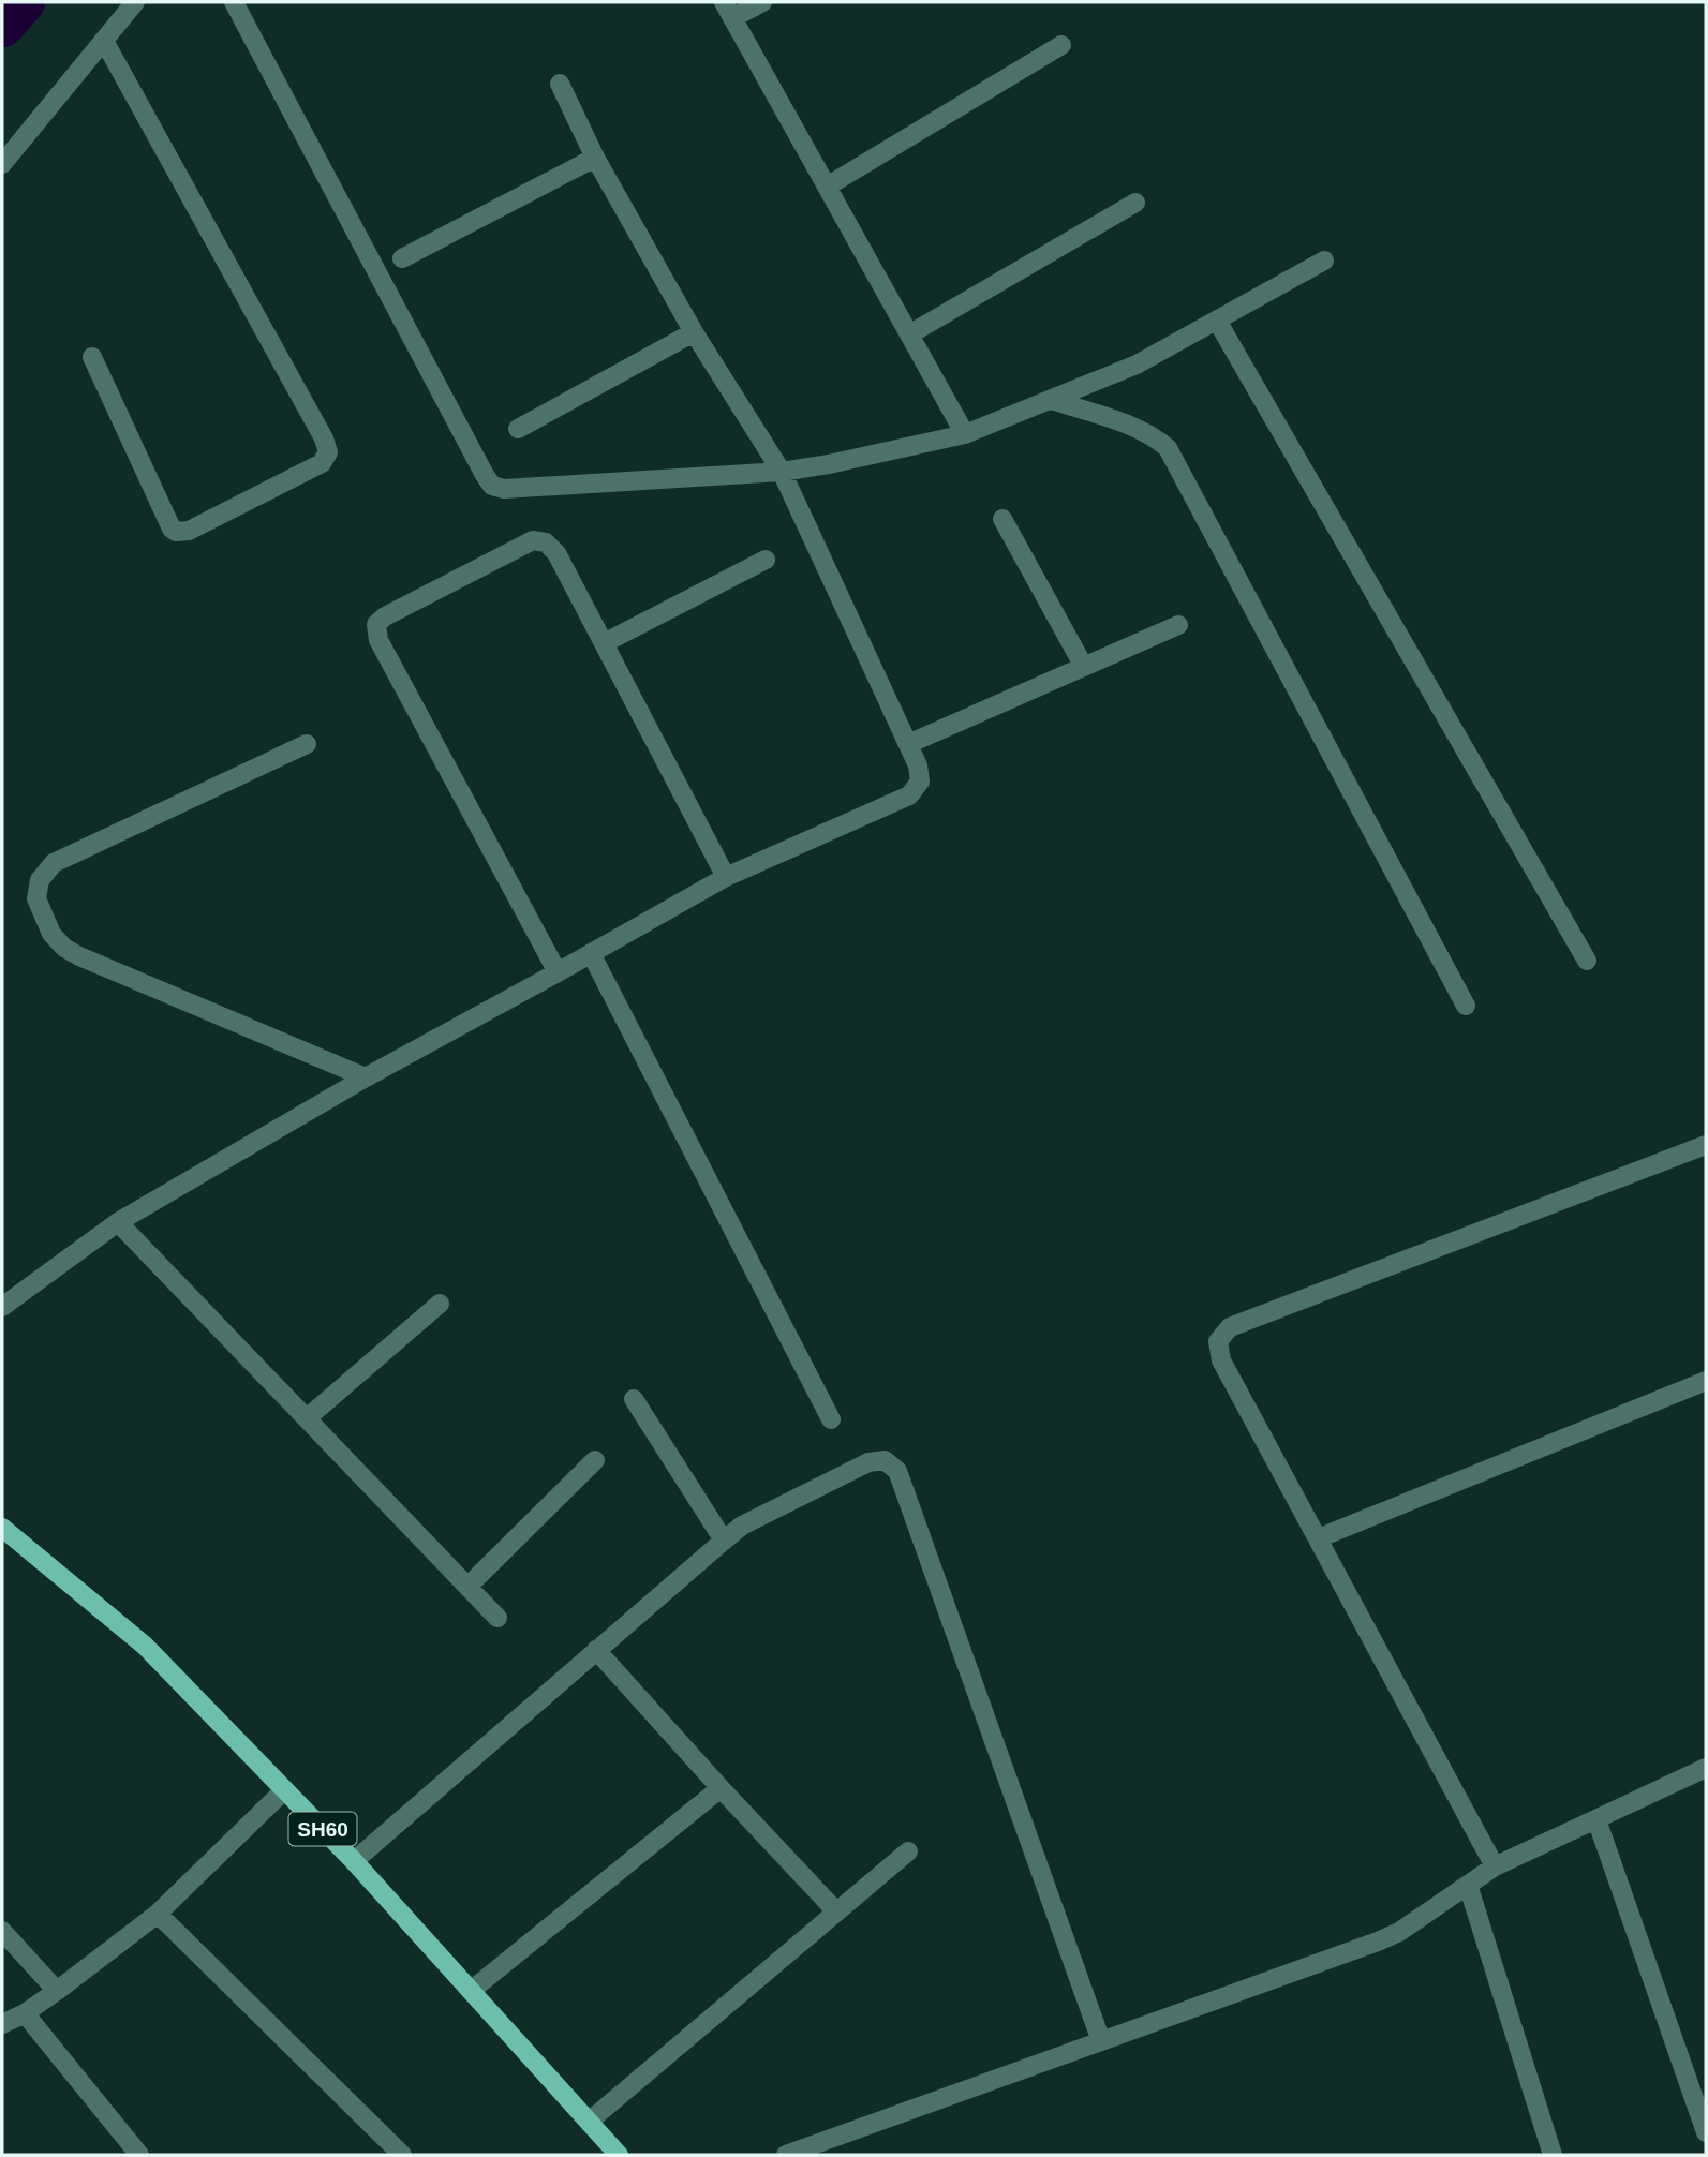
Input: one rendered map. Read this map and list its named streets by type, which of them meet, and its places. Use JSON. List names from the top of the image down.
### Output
{
  "streets": {
    "main road": ["SH60"]
  }
}
